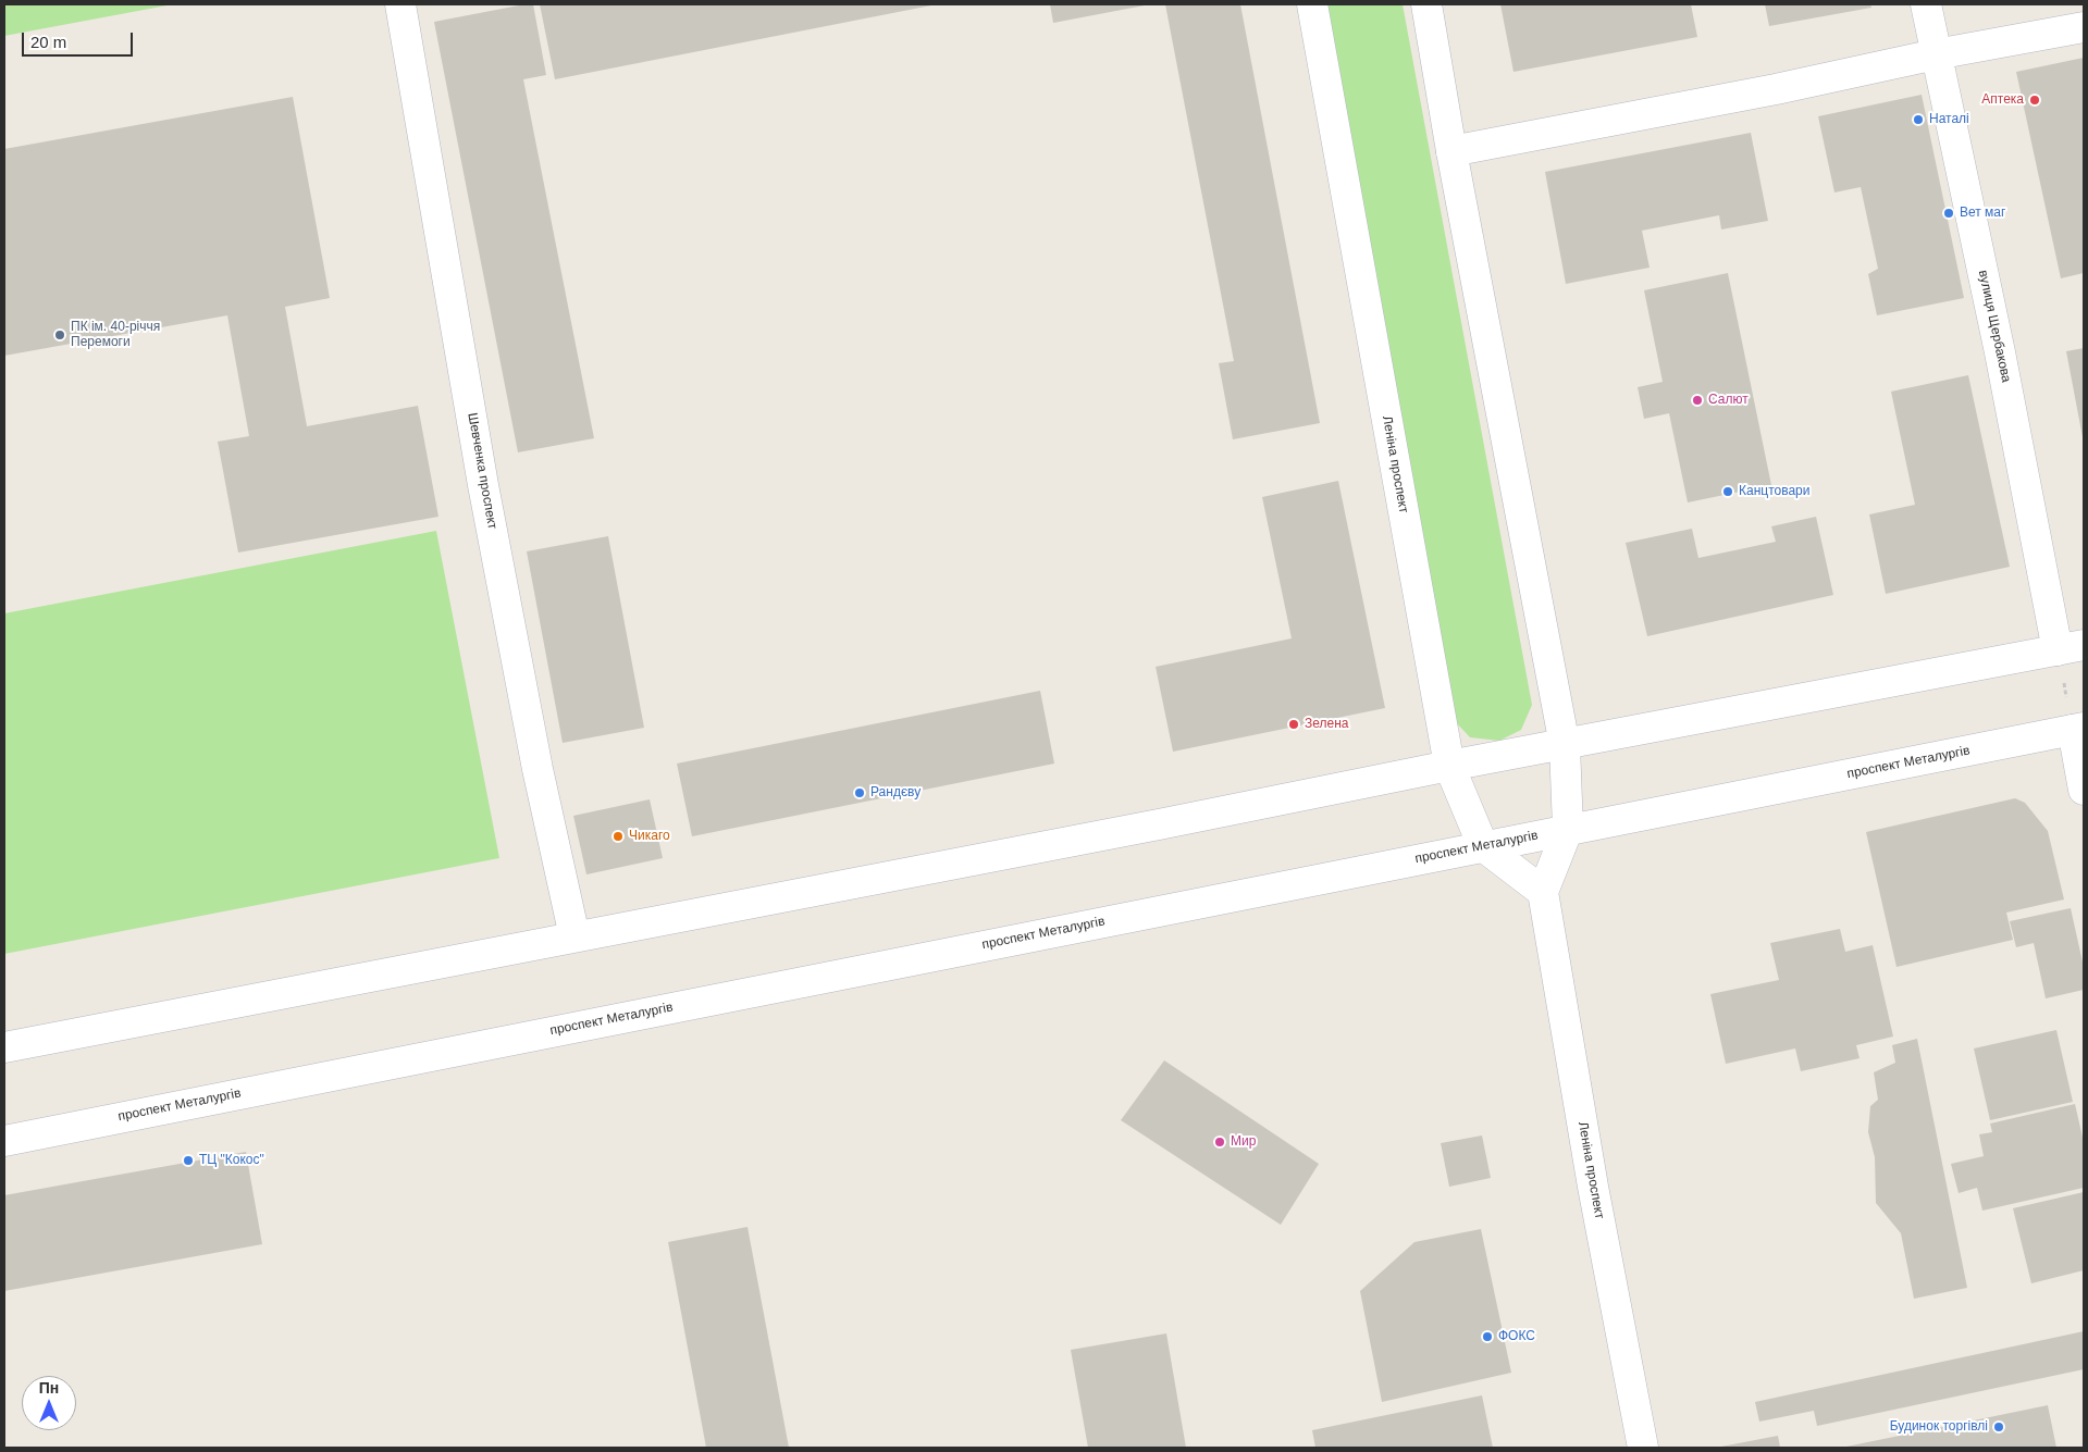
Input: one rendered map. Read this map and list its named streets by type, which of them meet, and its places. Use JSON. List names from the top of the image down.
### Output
{
  "streets": {
    "street": [
      "вулиця Щербакова",
      "Леніна проспект",
      "Шевченка проспект",
      "проспект Металургів"
    ]
  },
  "crossings": [
    ["Леніна проспект", "проспект Металургів"]
  ],
  "places": [
    "Аптека",
    "Наталі",
    "Вет маг",
    "ПК ім. 40-річчя Перемоги",
    "Салют",
    "Канцтовари",
    "Зелена",
    "Рандєву",
    "Чикаго",
    "Мир",
    "ТЦ \"Кокос\"",
    "ФОКС",
    "Будинок торгівлі"
  ],
  "scale_bar": "20 m",
  "north": "top"
}
